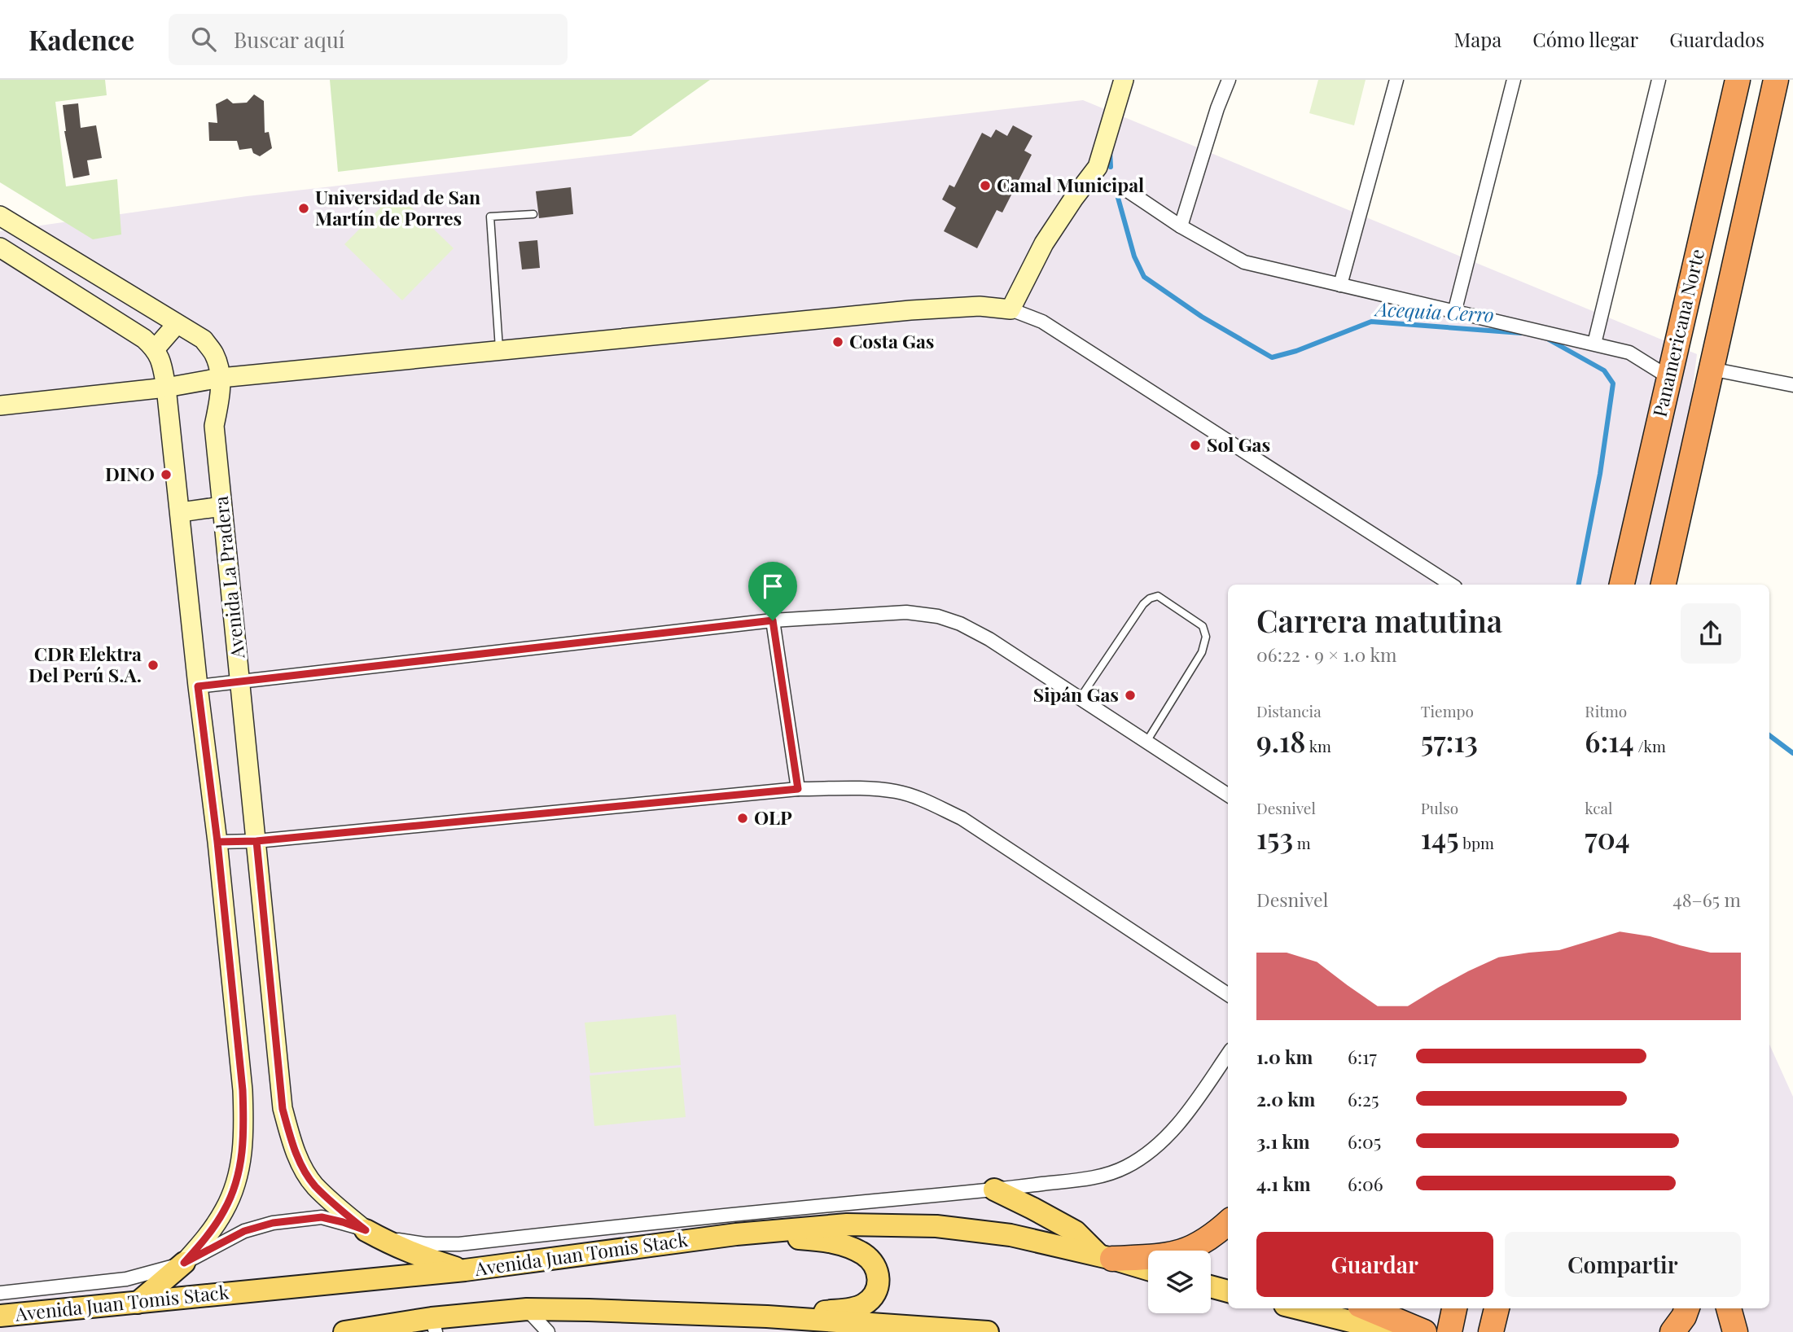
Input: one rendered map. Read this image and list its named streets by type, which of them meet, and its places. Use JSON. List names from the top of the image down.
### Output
{
  "streets": {
    "highway": ["Panamericana Norte"],
    "main road": ["Avenida Juan Tomis Stack"],
    "street": ["Avenida La Pradera"]
  },
  "crossings": [
    ["Avenida La Pradera", "Avenida Juan Tomis Stack"]
  ],
  "water": ["Acequia Cerro"],
  "places": [
    "Camal Municipal",
    "Universidad de San Martín de Porres",
    "Costa Gas",
    "Sol Gas",
    "DINO",
    "CDR Elektra Del Perú S.A.",
    "Sipán Gas",
    "OLP"
  ],
  "page": {
    "header": "Kadence",
    "search": "Buscar aquí",
    "nav": ["Mapa", "Cómo llegar", "Guardados"],
    "heading": ["Carrera matutina", "06:22 · 9 × 1.0 km"],
    "stats": [
      ["Distancia", "9.18 km"],
      ["Tiempo", "57:13"],
      ["Ritmo", "6:14 /km"],
      ["Desnivel", "153 m"],
      ["Pulso", "145 bpm"],
      ["kcal", "704"]
    ],
    "chart": ["Desnivel", "48–65 m"],
    "list": [
      {
        "name": "1.0 km",
        "note": "6:17"
      },
      {
        "name": "2.0 km",
        "note": "6:25"
      },
      {
        "name": "3.1 km",
        "note": "6:05"
      },
      {
        "name": "4.1 km",
        "note": "6:06"
      }
    ],
    "buttons": ["Guardar", "Compartir"]
  }
}
